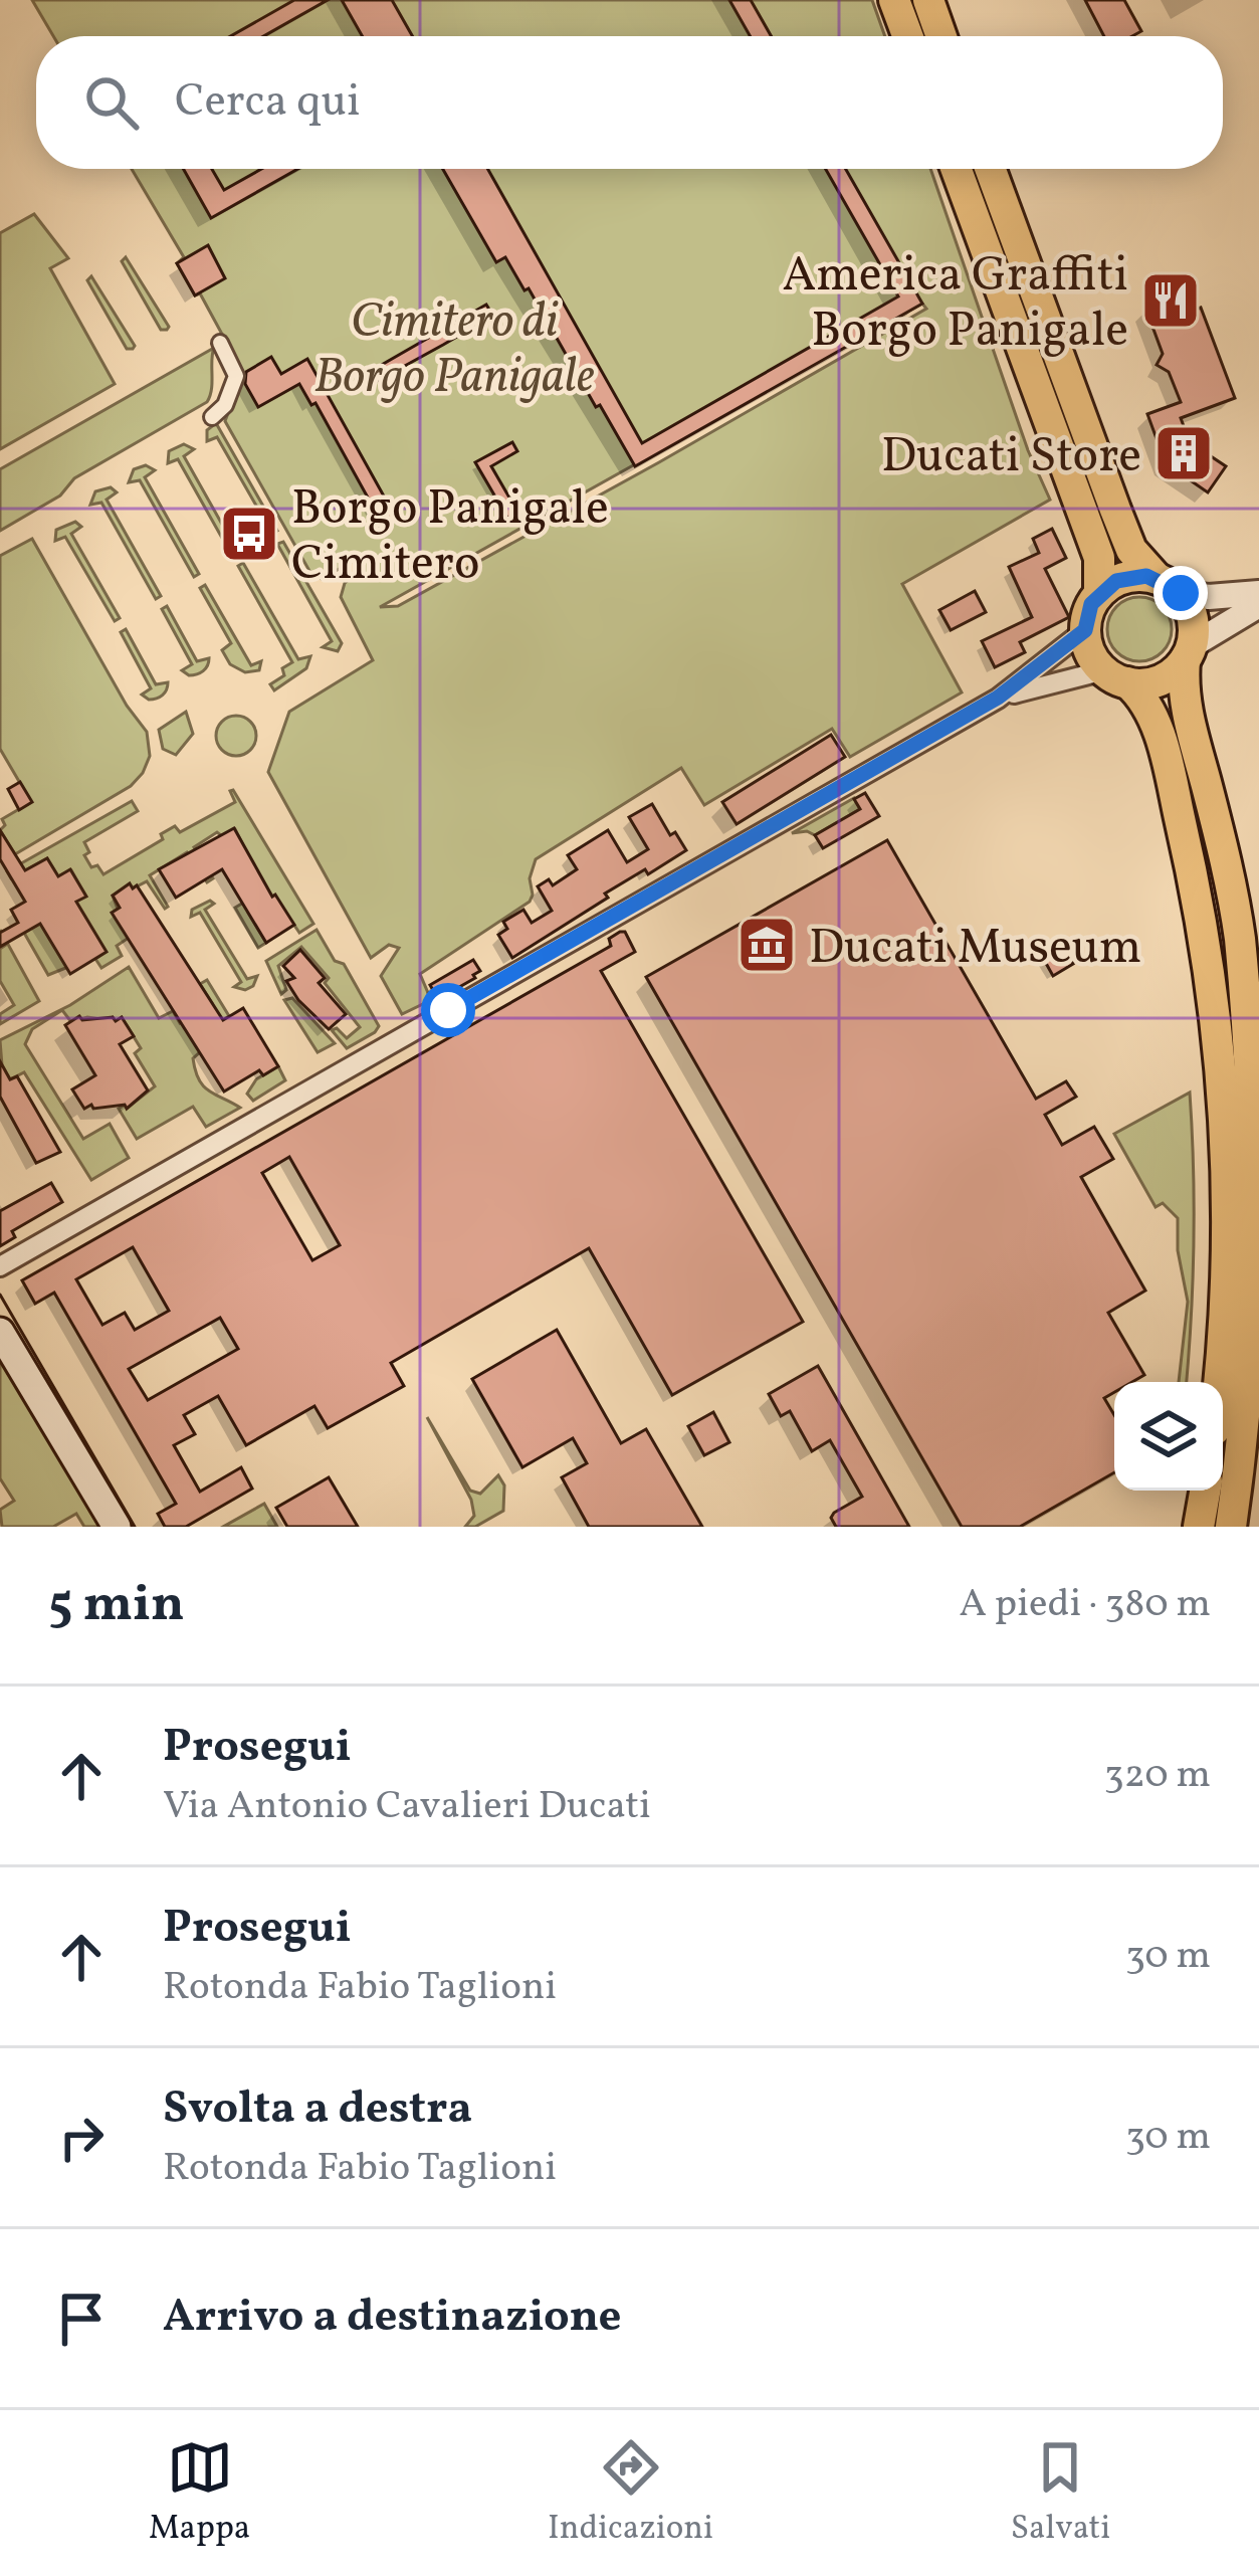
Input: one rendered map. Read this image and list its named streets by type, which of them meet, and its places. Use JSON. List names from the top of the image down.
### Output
{
  "parks": ["Cimitero di Borgo Panigale"],
  "places": {
    "restaurant": ["America Graffiti Borgo Panigale"],
    "building": ["Ducati Store"],
    "bus stop": ["Borgo Panigale Cimitero"],
    "museum": ["Ducati Museum"]
  },
  "page": {
    "search": "Cerca qui",
    "heading": ["5 min", "A piedi · 380 m"],
    "list": [
      ["Prosegui", "Via Antonio Cavalieri Ducati", "320 m"],
      ["Prosegui", "Rotonda Fabio Taglioni", "30 m"],
      ["Svolta a destra", "Rotonda Fabio Taglioni", "30 m"],
      "Arrivo a destinazione"
    ],
    "nav": ["Mappa", "Indicazioni", "Salvati"]
  }
}
